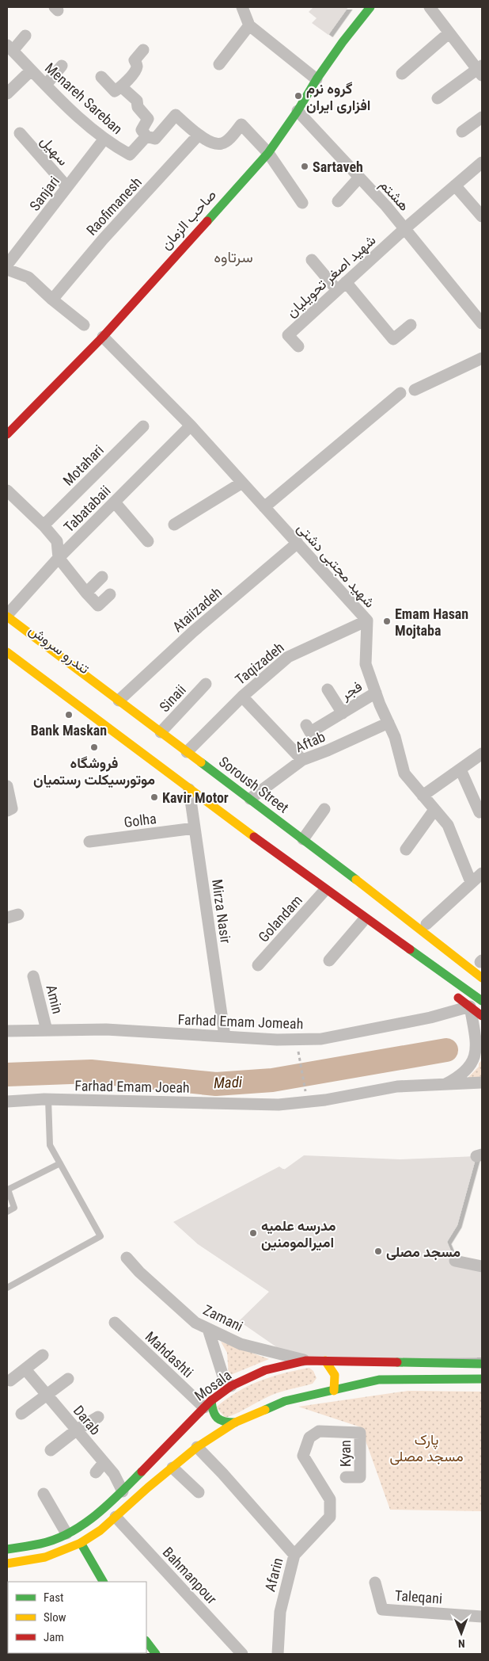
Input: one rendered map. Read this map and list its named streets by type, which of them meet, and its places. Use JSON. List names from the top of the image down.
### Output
{
  "streets": {
    "main road": ["صاحب الزمان", "Soroush Street", "Mosala"],
    "street": [
      "Menareh Sareban",
      "سهیل",
      "Sanjari",
      "هشتم",
      "Raofimanesh",
      "شهید اصغر تحویلیان",
      "Motahari",
      "Tabatabaii",
      "شهید مجتبی دشتی",
      "Ataiizadeh",
      "Taqizadeh",
      "فجر",
      "Sinaii",
      "Aftab",
      "Golha",
      "Mirza Nasir",
      "Golandam",
      "Amin",
      "Farhad Emam Jomeah",
      "Farhad Emam Joeah",
      "Zamani",
      "Mahdashti",
      "Darab",
      "Kyan",
      "Afarin",
      "Bahmanpour",
      "Taleqani"
    ],
    "lane": ["تندرو سروش"]
  },
  "crossings": [
    ["Menareh Sareban", "Sanjari"],
    ["Menareh Sareban", "Raofimanesh"],
    ["Menareh Sareban", "صاحب الزمان"],
    ["سهیل", "Sanjari"],
    ["هشتم", "صاحب الزمان"],
    ["هشتم", "شهید اصغر تحویلیان"],
    ["صاحب الزمان", "شهید مجتبی دشتی"],
    ["Tabatabaii", "شهید مجتبی دشتی"],
    ["Tabatabaii", "Soroush Street"],
    ["شهید مجتبی دشتی", "Ataiizadeh"],
    ["شهید مجتبی دشتی", "Taqizadeh"],
    ["شهید مجتبی دشتی", "فجر"],
    ["شهید مجتبی دشتی", "Aftab"],
    ["Ataiizadeh", "Soroush Street"],
    ["تندرو سروش", "Soroush Street"],
    ["Taqizadeh", "Soroush Street"],
    ["Sinaii", "Soroush Street"],
    ["Aftab", "Soroush Street"],
    ["Golha", "Mirza Nasir"],
    ["Mirza Nasir", "Farhad Emam Jomeah"],
    ["Amin", "Farhad Emam Jomeah"],
    ["Farhad Emam Jomeah", "Farhad Emam Joeah"],
    ["Zamani", "Mosala"],
    ["Mahdashti", "Mosala"],
    ["Mosala", "Darab"],
    ["Kyan", "Afarin"]
  ],
  "districts": ["سرتاوه"],
  "water": ["Madi"],
  "parks": ["پارک مسجد مصلی"],
  "places": [
    "گروه نرم افزاری ایران",
    "Sartaveh",
    "Emam Hasan Mojtaba",
    "Bank Maskan",
    "فروشگاه موتورسیکلت رستمیان",
    "Kavir Motor",
    "مدرسه علمیه امیرالمومنین",
    "مسجد مصلی"
  ],
  "legend": ["Fast", "Slow", "Jam"],
  "north": "bottom"
}
